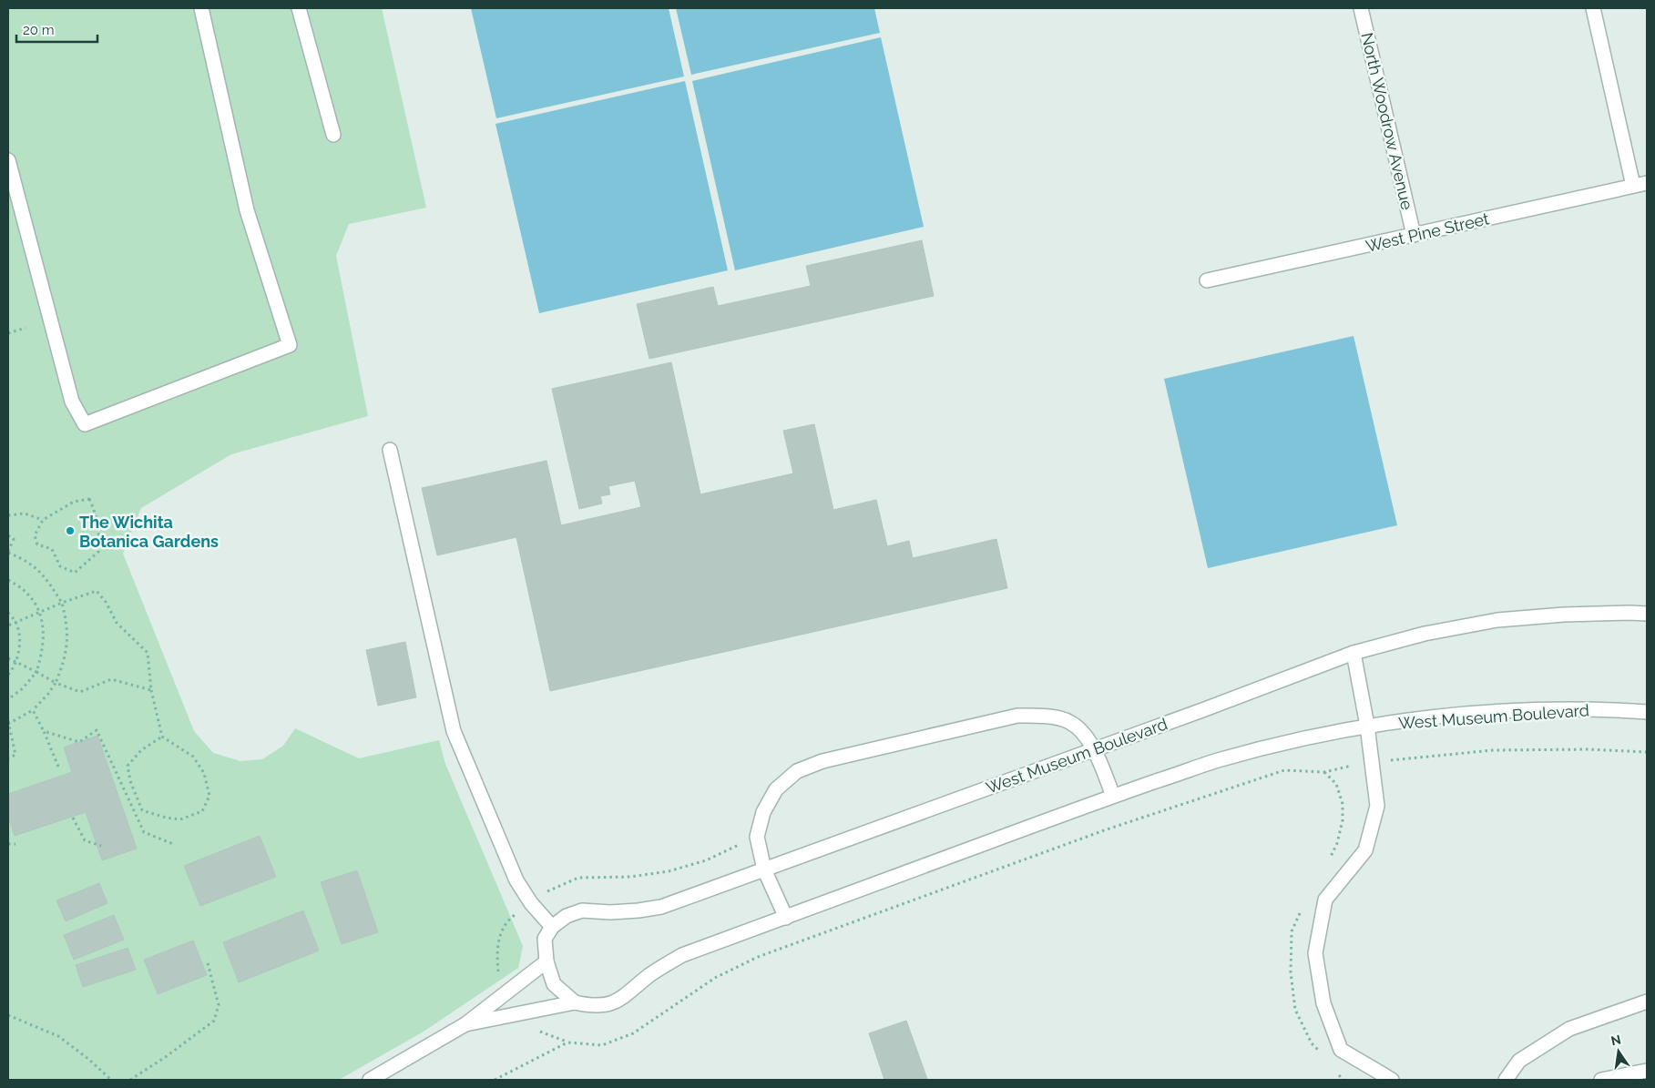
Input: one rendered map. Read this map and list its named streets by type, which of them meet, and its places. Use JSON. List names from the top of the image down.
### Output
{
  "streets": {
    "street": ["North Woodrow Avenue", "West Pine Street", "West Museum Boulevard"]
  },
  "crossings": [
    ["North Woodrow Avenue", "West Pine Street"]
  ],
  "places": ["The Wichita Botanica Gardens"],
  "scale_bar": "20 m",
  "north": "top"
}
